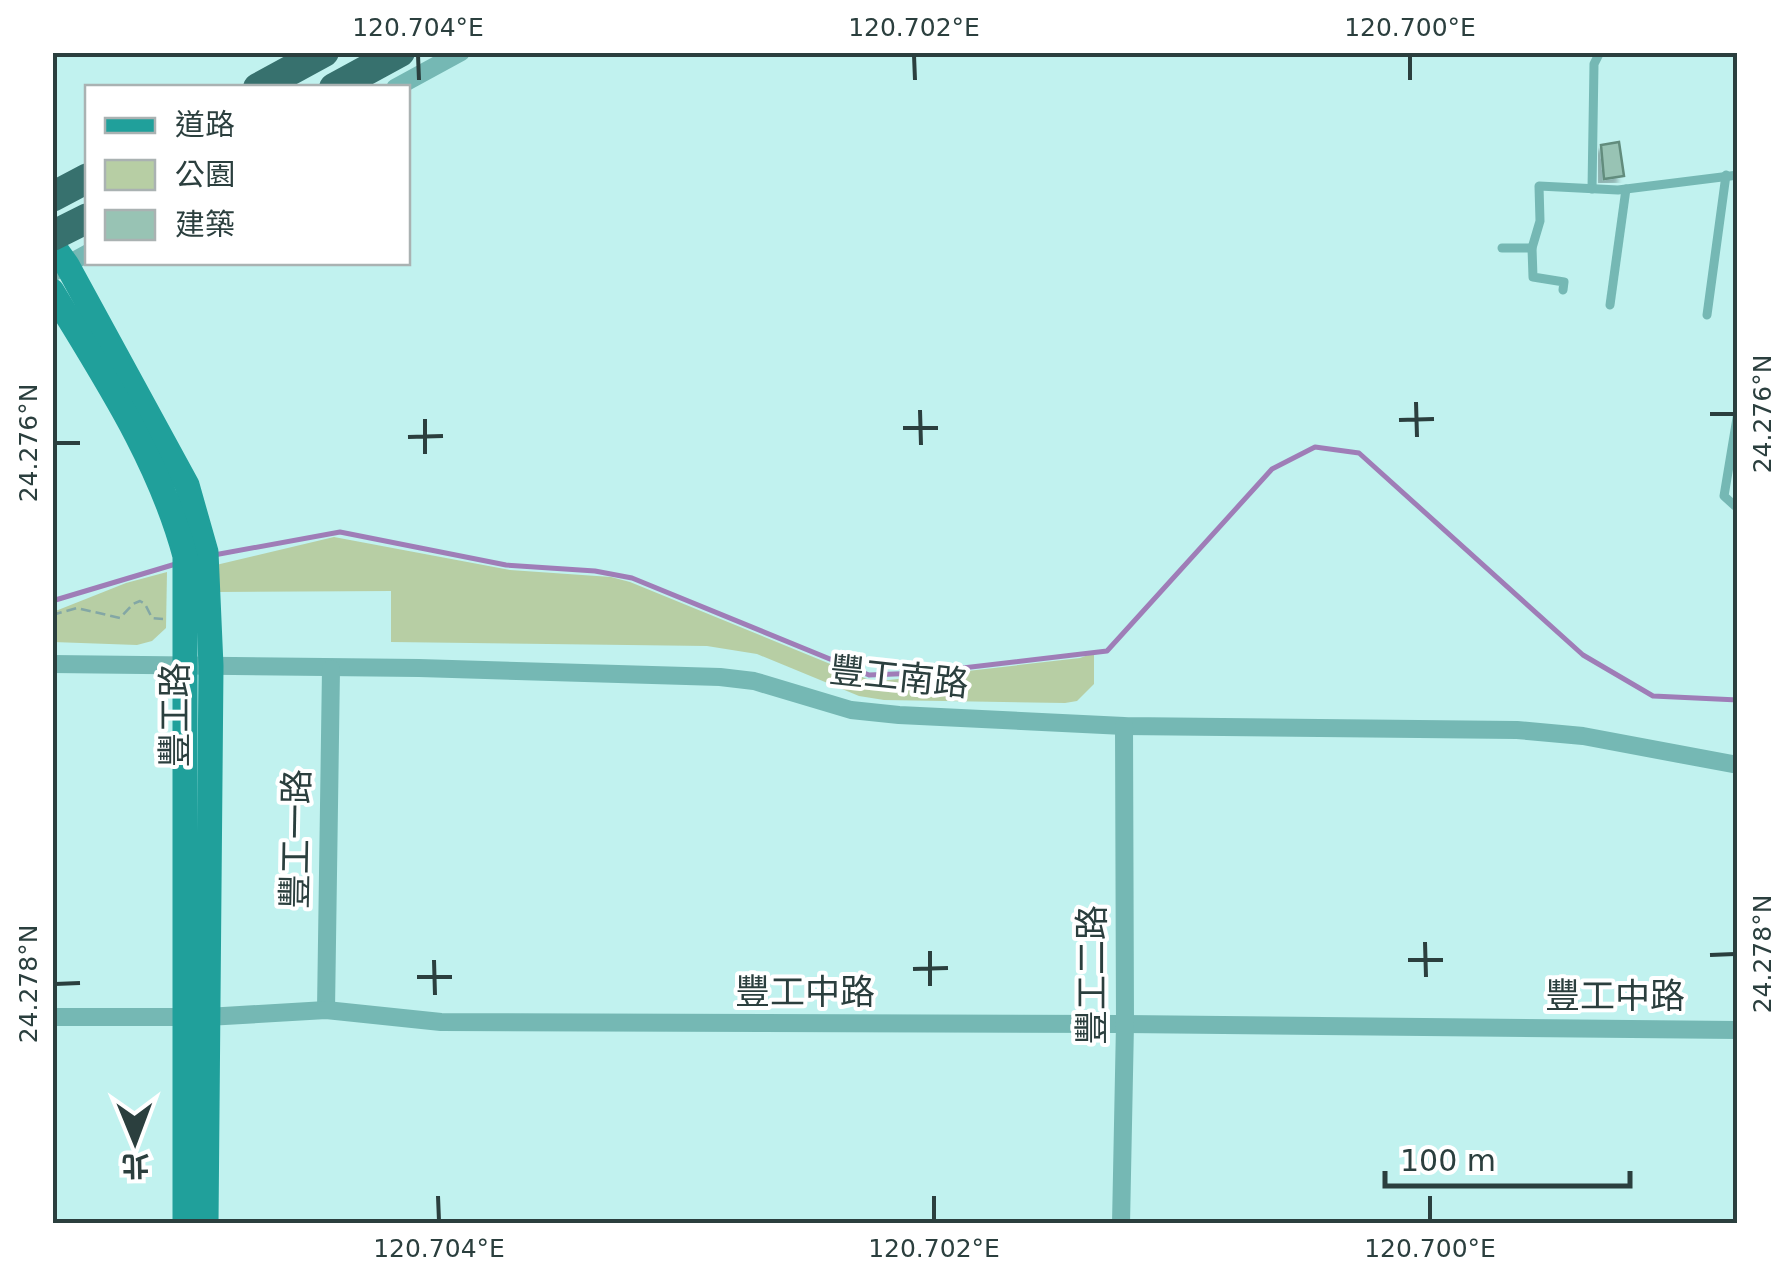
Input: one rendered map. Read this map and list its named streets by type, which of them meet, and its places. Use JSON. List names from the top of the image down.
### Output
{
  "streets": {
    "street": [
      "豐工南路",
      "豐工路",
      "豐工一路",
      "豐工二路",
      "豐工中路"
    ]
  },
  "crossings": [
    ["豐工南路", "豐工路"],
    ["豐工南路", "豐工一路"],
    ["豐工南路", "豐工二路"],
    ["豐工路", "豐工中路"],
    ["豐工一路", "豐工中路"],
    ["豐工二路", "豐工中路"]
  ],
  "legend": ["道路", "公園", "建築"],
  "scale_bar": "100 m",
  "north": "bottom",
  "coordinates": [
    "120.704°E",
    "120.702°E",
    "120.700°E",
    "24.276°N",
    "24.278°N"
  ]
}
